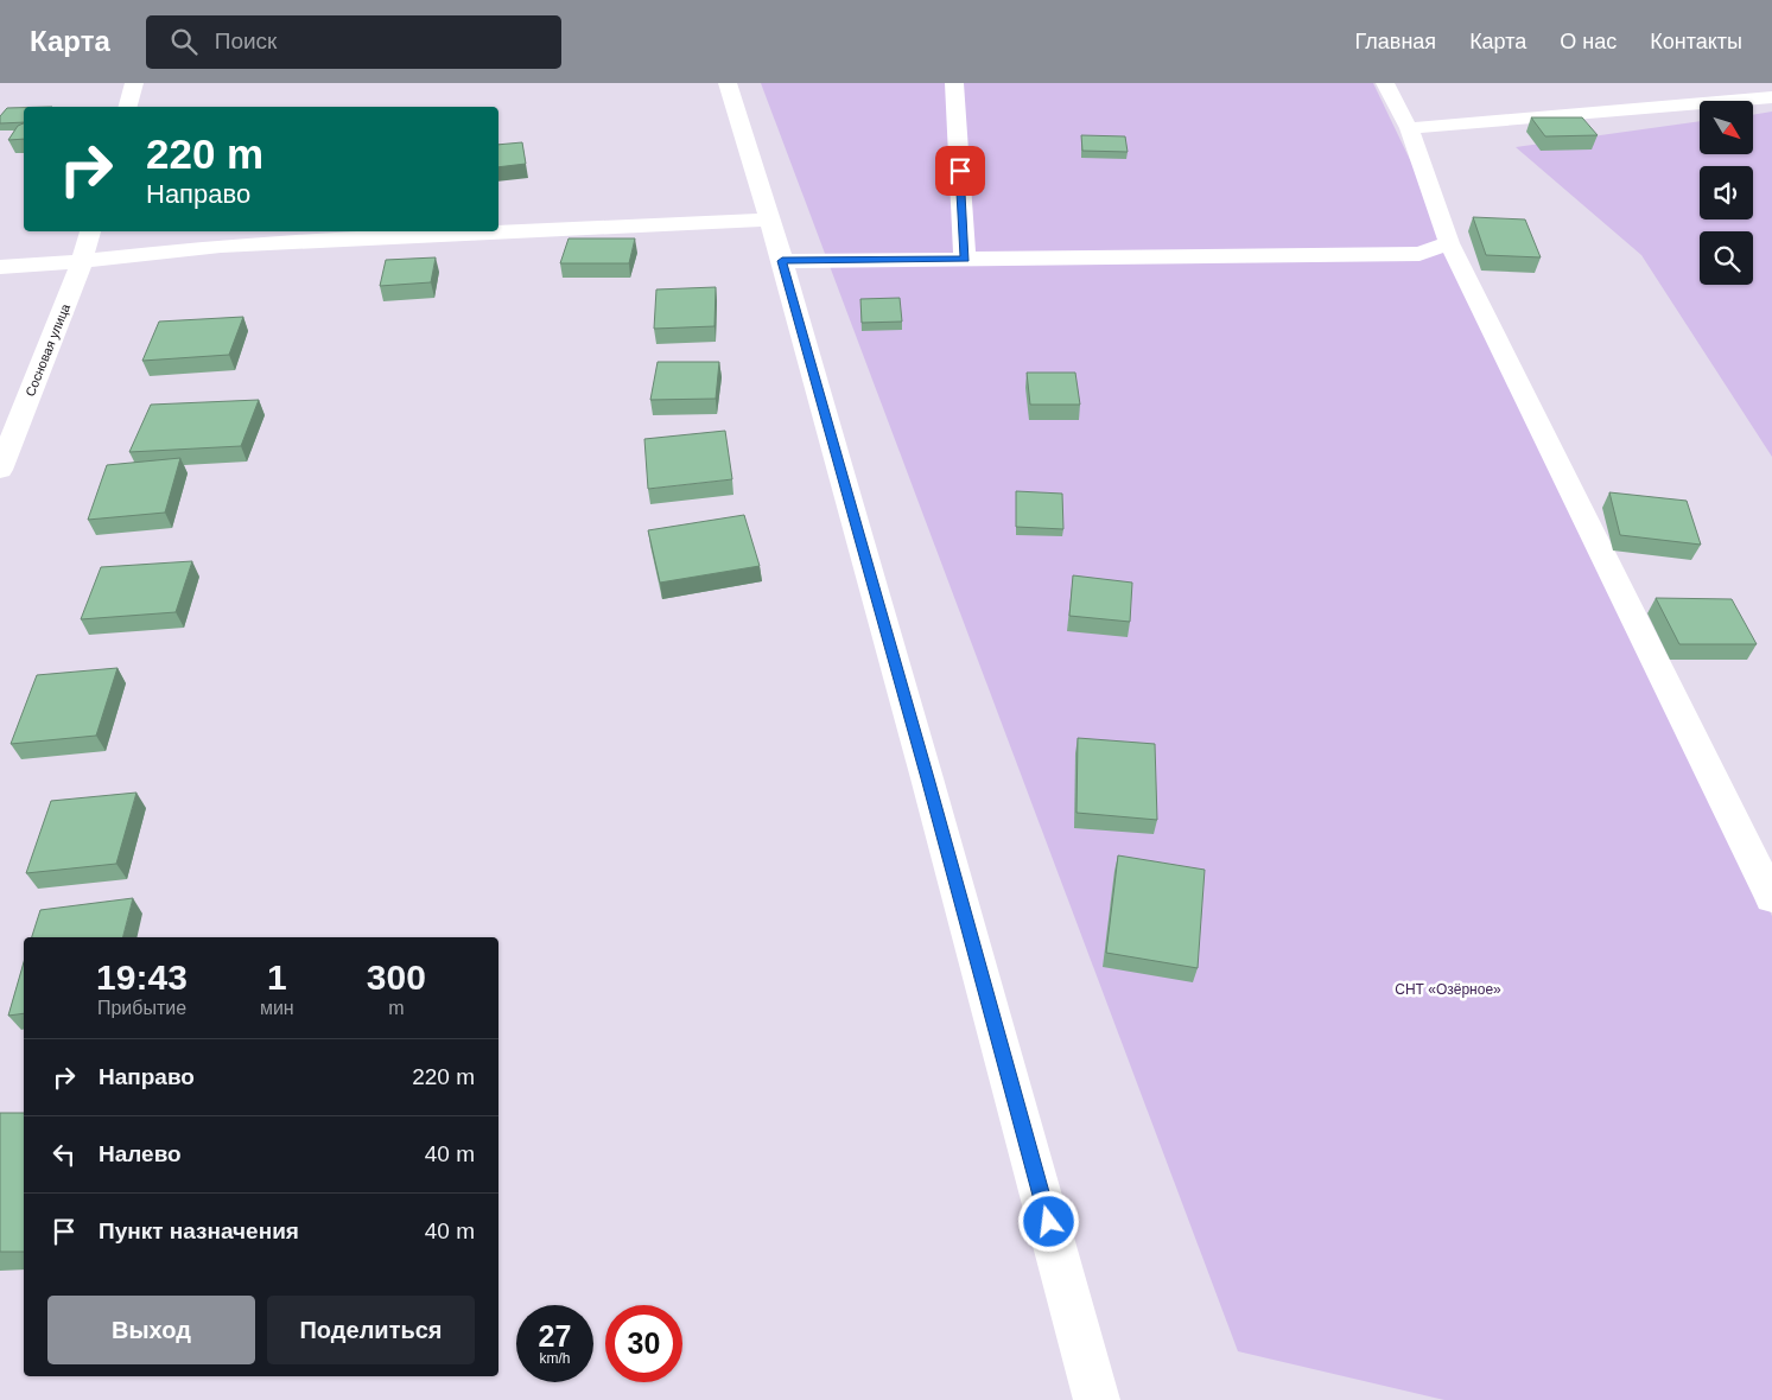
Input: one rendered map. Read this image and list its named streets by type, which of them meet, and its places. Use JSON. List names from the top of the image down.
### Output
{
  "streets": {
    "street": ["Сосновая улица"]
  },
  "parks": ["СНТ «Озёрное»"],
  "north": "bottom right",
  "page": {
    "header": "Карта",
    "search": "Поиск",
    "nav": [
      "Главная",
      "Карта",
      "О нас",
      "Контакты"
    ],
    "turn": ["220 m", "Направо"],
    "eta": [
      "19:43",
      "Прибытие",
      "1",
      "мин",
      "300",
      "m"
    ],
    "list": [
      {
        "name": "Направо",
        "value": "220 m"
      },
      {
        "name": "Налево",
        "value": "40 m"
      },
      {
        "name": "Пункт назначения",
        "value": "40 m"
      }
    ],
    "buttons": ["Выход", "Поделиться"],
    "speed": "27 km/h",
    "limit": "30"
  }
}
